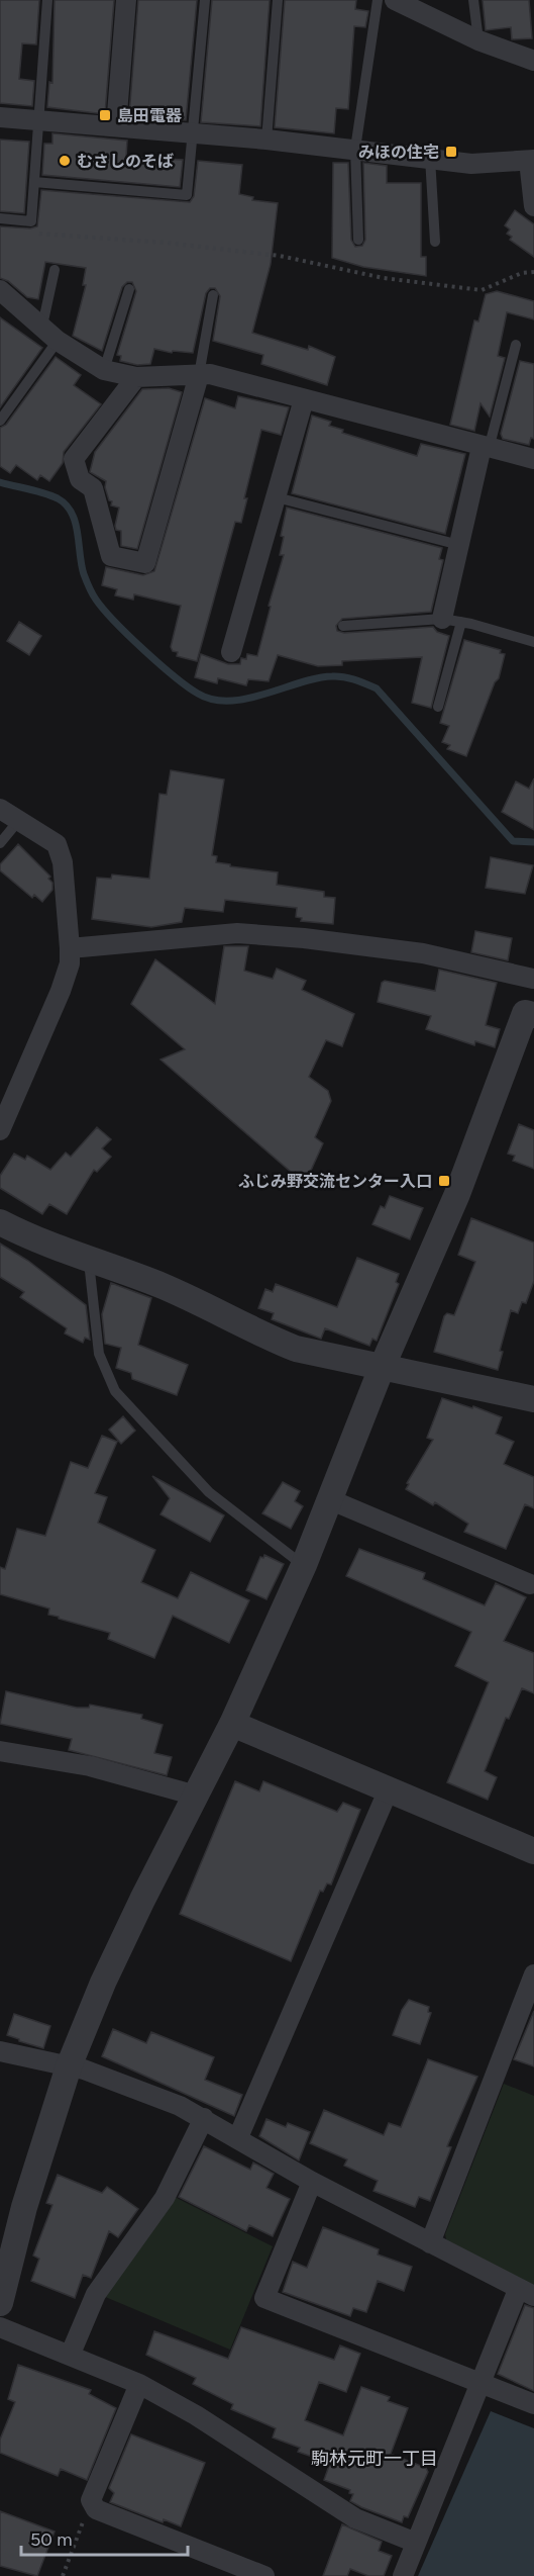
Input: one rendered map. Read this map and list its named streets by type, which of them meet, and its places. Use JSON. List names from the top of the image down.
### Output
{
  "districts": ["駒林元町一丁目"],
  "places": {
    "transit": ["島田電器", "みほの住宅", "ふじみ野交流センター入口"],
    "other": ["むさしのそば"]
  },
  "scale_bar": "50 m"
}
